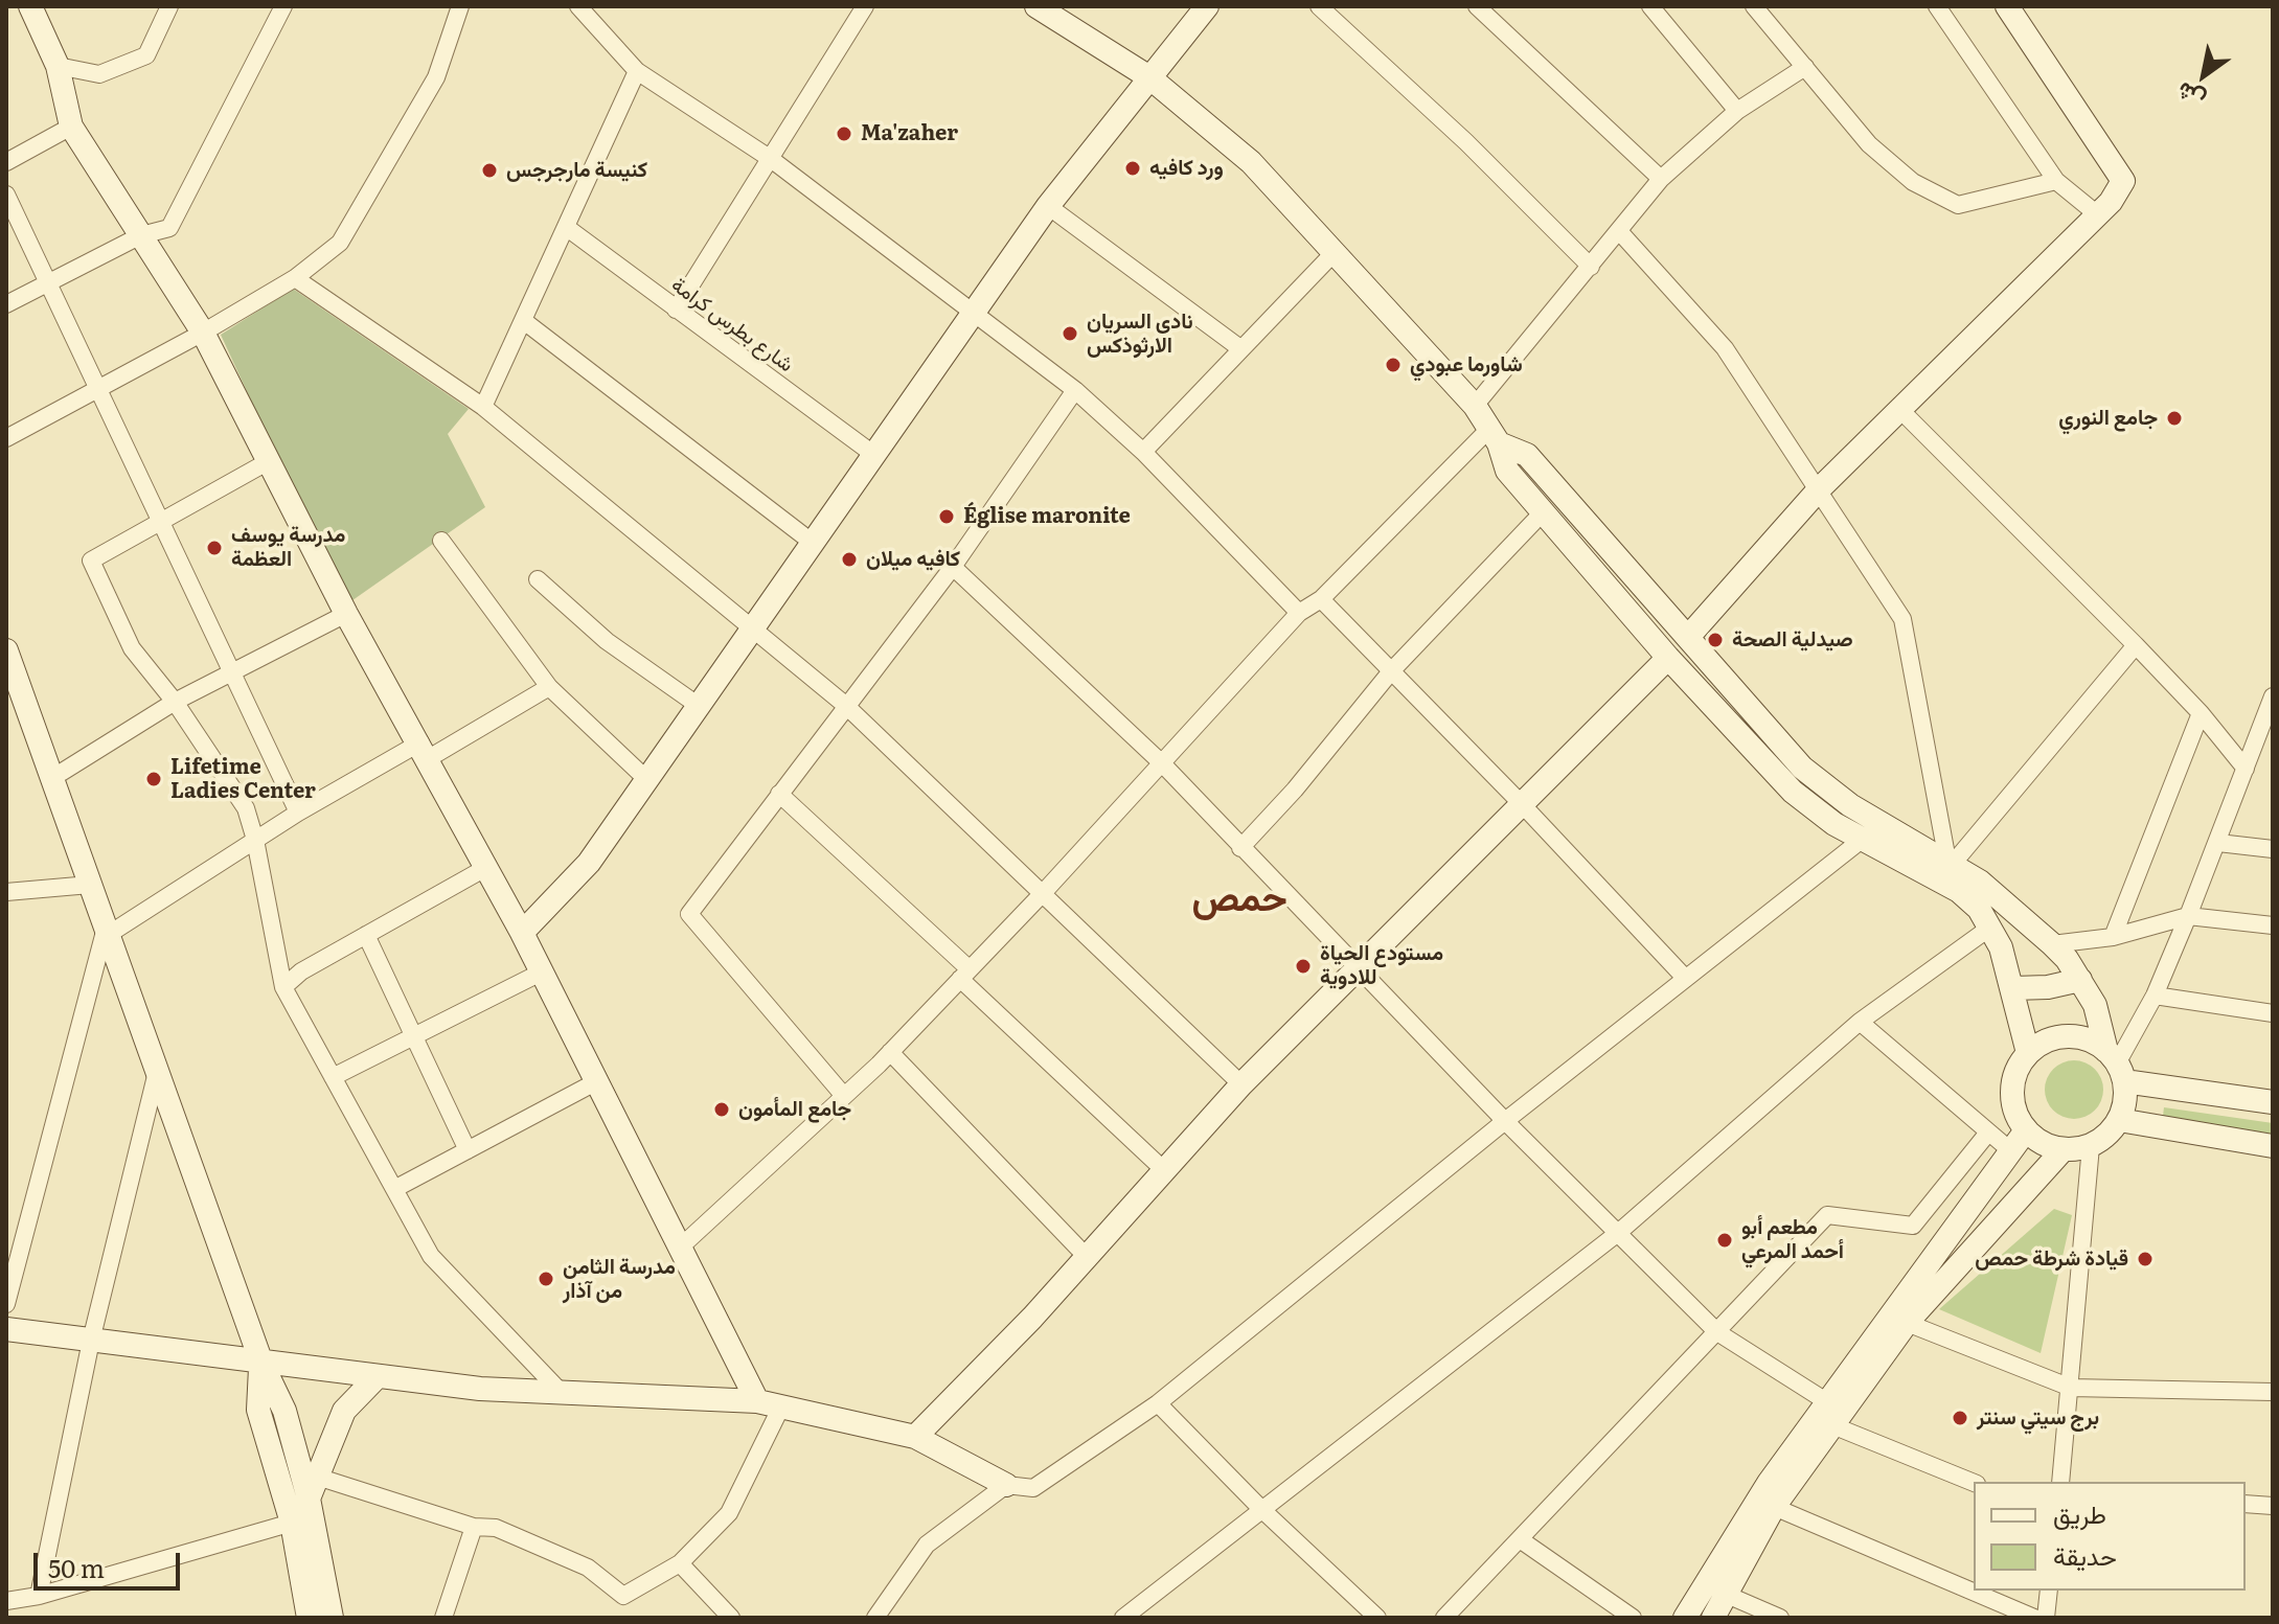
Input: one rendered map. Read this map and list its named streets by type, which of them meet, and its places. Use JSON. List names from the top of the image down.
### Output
{
  "streets": {
    "street": ["شارع بطرس كرامة"]
  },
  "districts": ["حمص"],
  "places": [
    "Ma'zaher",
    "ورد كافيه",
    "كنيسة مارجرجس",
    "نادي السريان الارثوذكس",
    "شاورما عبودي",
    "جامع النوري",
    "Église maronite",
    "مدرسة يوسف العظمة",
    "كافيه ميلان",
    "صيدلية الصحة",
    "Lifetime Ladies Center",
    "مستودع الحياة للادوية",
    "جامع المأمون",
    "مطعم أبو أحمد المرعي",
    "قيادة شرطة حمص",
    "مدرسة الثامن من آذار",
    "برج سيتي سنتر"
  ],
  "legend": ["طريق", "حديقة"],
  "scale_bar": "50 m",
  "north": "bottom left"
}
